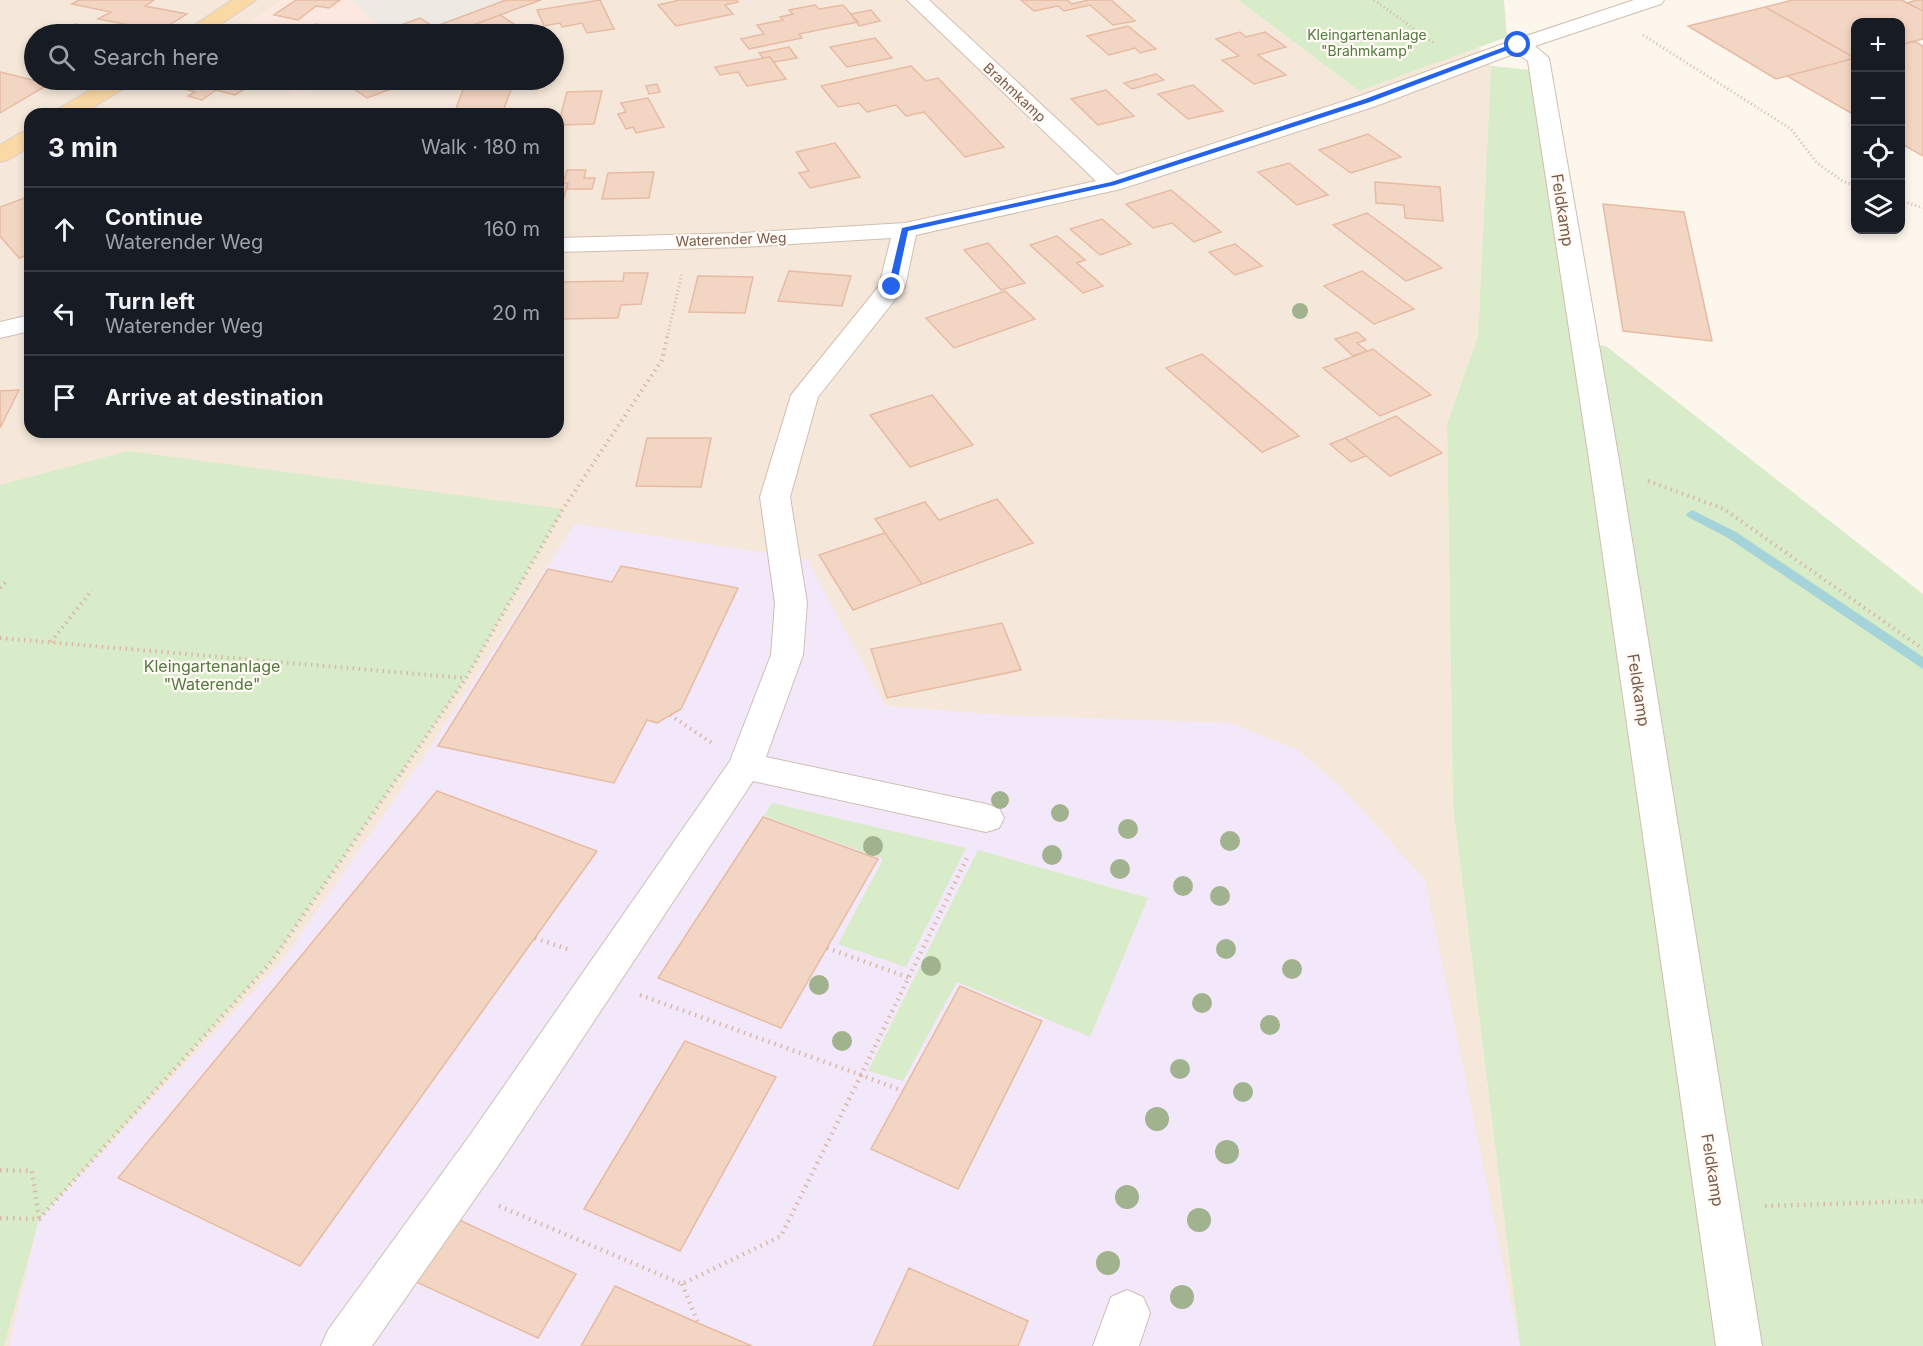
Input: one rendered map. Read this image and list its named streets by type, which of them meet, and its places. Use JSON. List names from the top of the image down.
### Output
{
  "streets": {
    "street": ["Brahmkamp", "Feldkamp", "Waterender Weg"]
  },
  "crossings": [
    ["Brahmkamp", "Waterender Weg"],
    ["Feldkamp", "Waterender Weg"]
  ],
  "parks": ["Kleingartenanlage \"Brahmkamp\"", "Kleingartenanlage \"Waterende\""],
  "page": {
    "map_buttons": ["+", "−"],
    "search": "Search here",
    "heading": ["3 min", "Walk · 180 m"],
    "list": [
      ["Continue", "Waterender Weg", "160 m"],
      ["Turn left", "Waterender Weg", "20 m"],
      "Arrive at destination"
    ]
  }
}
